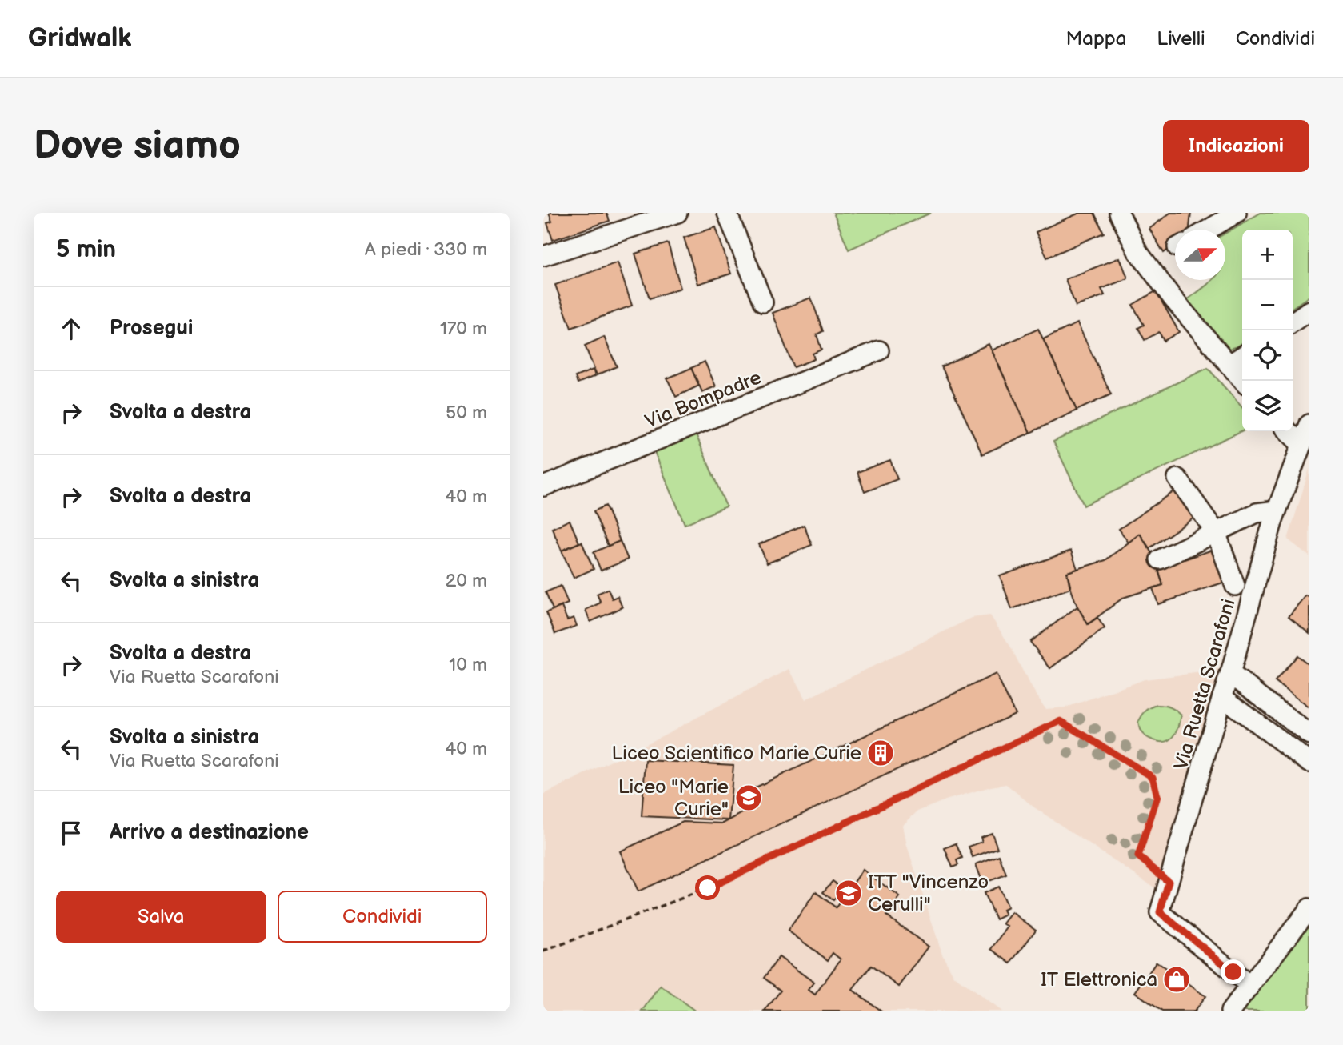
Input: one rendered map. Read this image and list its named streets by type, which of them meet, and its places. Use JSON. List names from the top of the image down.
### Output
{
  "streets": {
    "street": ["Via Bompadre", "Via Ruetta Scarafoni"]
  },
  "places": {
    "building": ["Liceo Scientifico Marie Curie"],
    "school or university": ["Liceo \"Marie Curie\"", "ITT \"Vincenzo Cerulli\""],
    "shop": ["IT Elettronica"]
  },
  "north": "right",
  "page": {
    "header": "Gridwalk",
    "nav": ["Mappa", "Livelli", "Condividi"],
    "buttons": [
      "Indicazioni",
      ["Salva", "Condividi"]
    ],
    "title": "Dove siamo",
    "heading": ["5 min", "A piedi · 330 m"],
    "map_buttons": ["+", "−"],
    "list": [
      ["Prosegui", "170 m"],
      ["Svolta a destra", "50 m"],
      ["Svolta a destra", "40 m"],
      ["Svolta a sinistra", "20 m"],
      ["Svolta a destra", "Via Ruetta Scarafoni", "10 m"],
      ["Svolta a sinistra", "Via Ruetta Scarafoni", "40 m"],
      "Arrivo a destinazione"
    ]
  }
}
